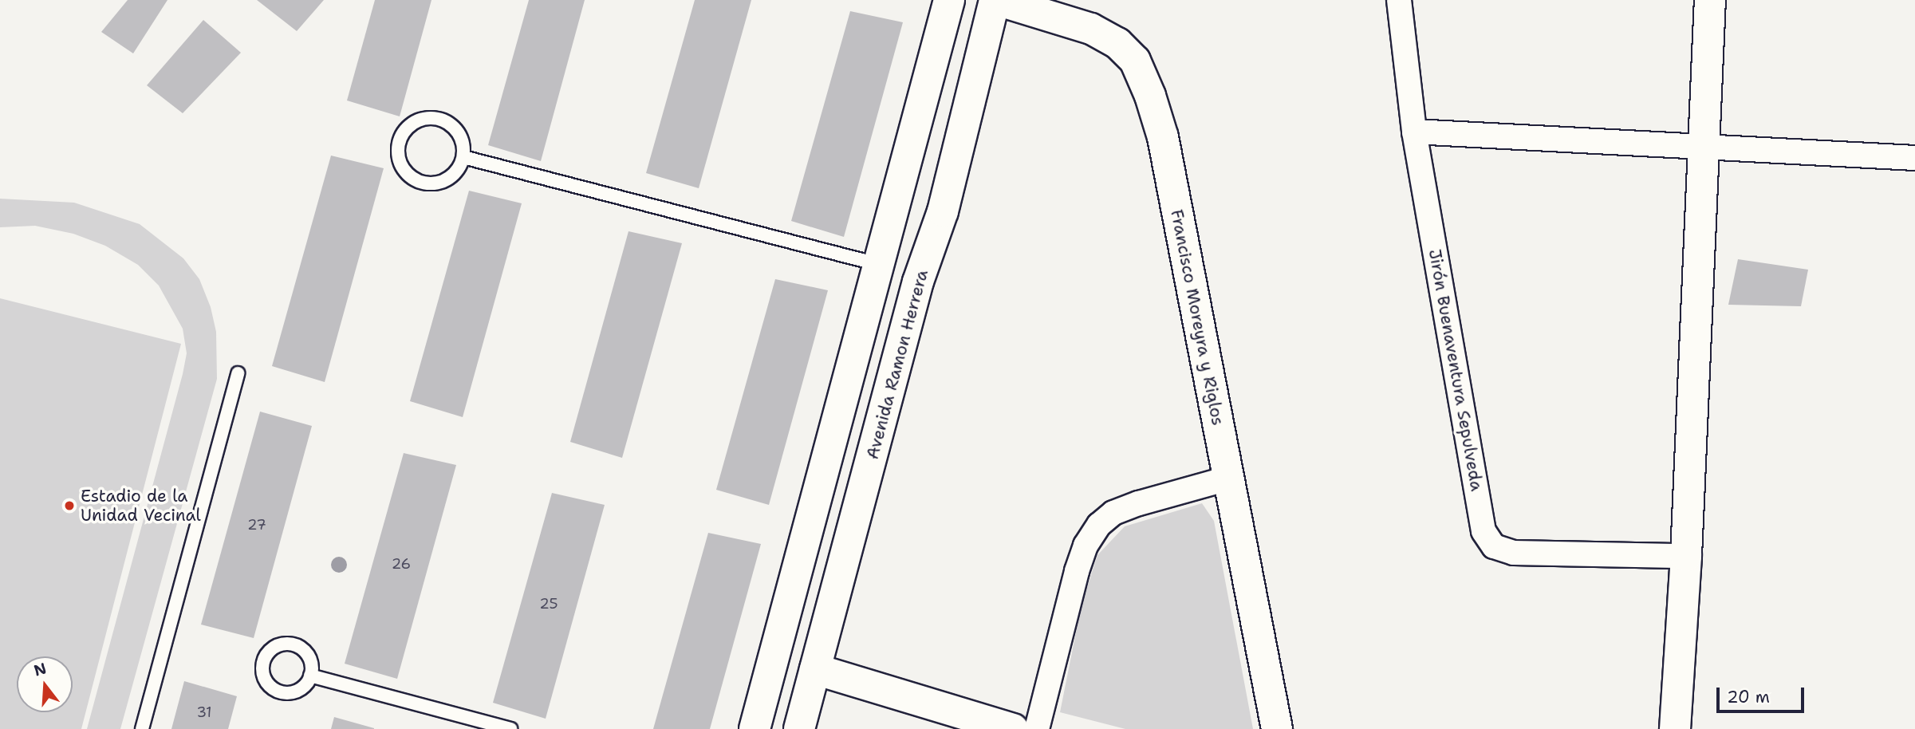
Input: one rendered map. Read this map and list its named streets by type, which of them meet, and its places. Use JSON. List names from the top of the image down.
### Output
{
  "streets": {
    "street": ["Francisco Moreyra y Riglos", "Avenida Ramon Herrera", "Jirón Buenaventura Sepulveda"]
  },
  "crossings": [
    ["Francisco Moreyra y Riglos", "Avenida Ramon Herrera"]
  ],
  "places": ["Estadio de la Unidad Vecinal"],
  "house_numbers": [
    "27",
    "26",
    "25",
    "31"
  ],
  "scale_bar": "20 m",
  "north": "top"
}
